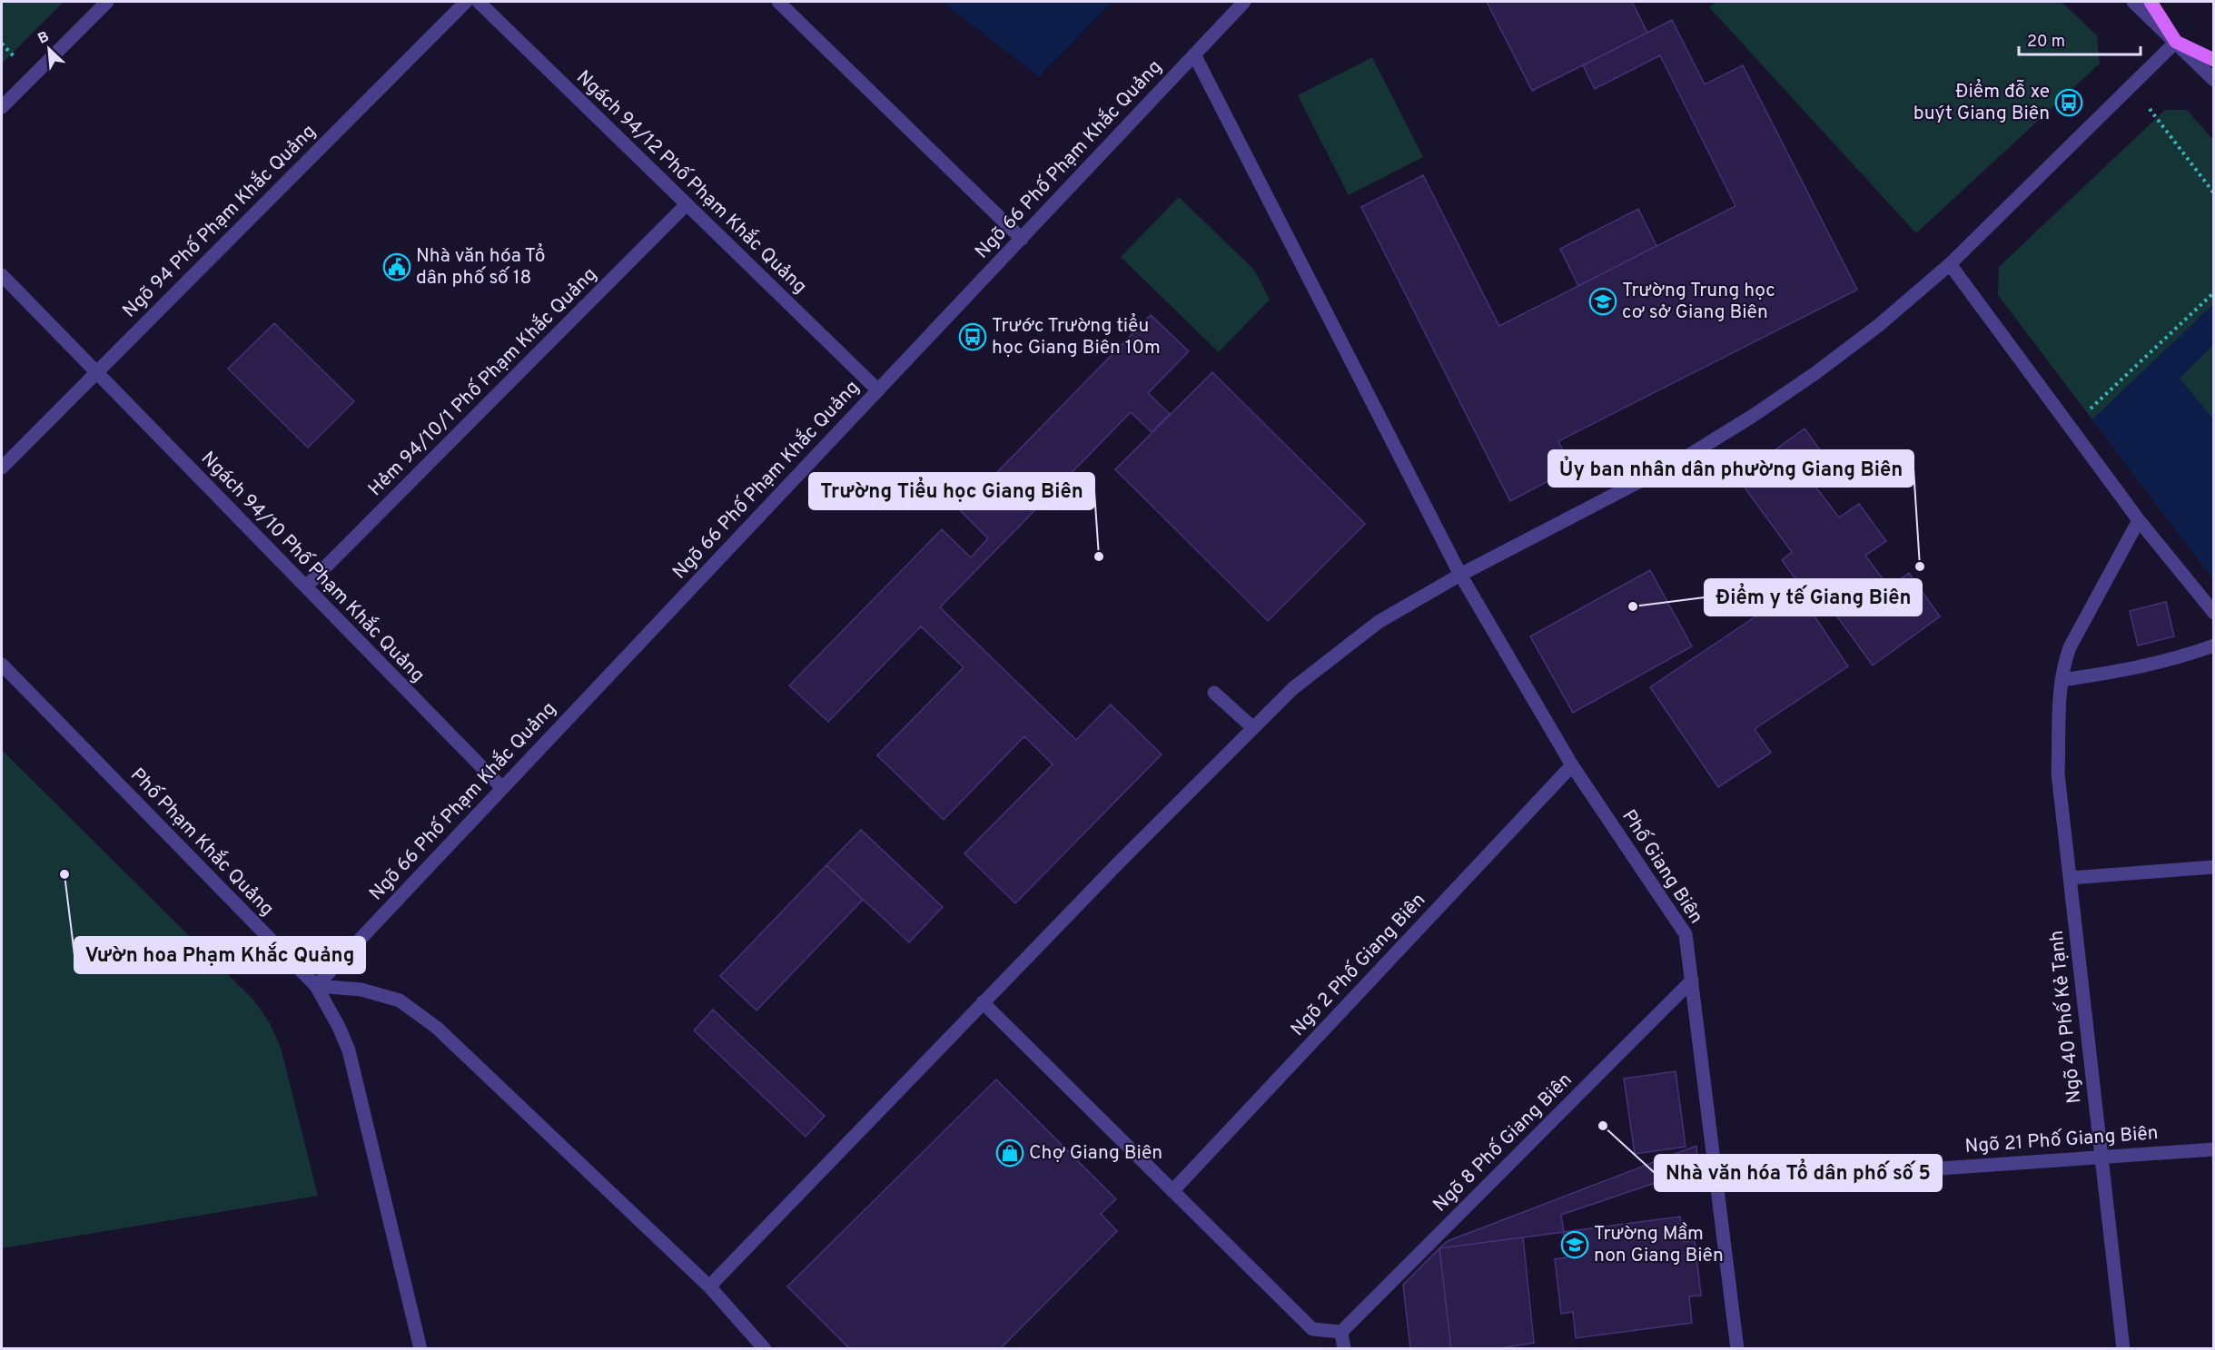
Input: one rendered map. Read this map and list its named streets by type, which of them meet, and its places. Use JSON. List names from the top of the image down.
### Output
{
  "streets": {
    "street": [
      "Ngõ 66 Phố Phạm Khắc Quảng",
      "Ngách 94/12 Phố Phạm Khắc Quảng",
      "Ngõ 94 Phố Phạm Khắc Quảng",
      "Hẻm 94/10/1 Phố Phạm Khắc Quảng",
      "Ngách 94/10 Phố Phạm Khắc Quảng",
      "Phố Phạm Khắc Quảng",
      "Phố Giang Biên",
      "Ngõ 2 Phố Giang Biên",
      "Ngõ 40 Phố Kẻ Tạnh",
      "Ngõ 21 Phố Giang Biên",
      "Ngõ 8 Phố Giang Biên"
    ]
  },
  "crossings": [
    ["Ngõ 66 Phố Phạm Khắc Quảng", "Ngách 94/12 Phố Phạm Khắc Quảng"],
    ["Ngõ 66 Phố Phạm Khắc Quảng", "Ngách 94/10 Phố Phạm Khắc Quảng"],
    ["Ngõ 66 Phố Phạm Khắc Quảng", "Phố Phạm Khắc Quảng"],
    ["Ngõ 66 Phố Phạm Khắc Quảng", "Phố Giang Biên"],
    ["Ngách 94/12 Phố Phạm Khắc Quảng", "Hẻm 94/10/1 Phố Phạm Khắc Quảng"],
    ["Ngõ 94 Phố Phạm Khắc Quảng", "Ngách 94/10 Phố Phạm Khắc Quảng"],
    ["Hẻm 94/10/1 Phố Phạm Khắc Quảng", "Ngách 94/10 Phố Phạm Khắc Quảng"],
    ["Phố Giang Biên", "Ngõ 2 Phố Giang Biên"],
    ["Phố Giang Biên", "Ngõ 21 Phố Giang Biên"],
    ["Phố Giang Biên", "Ngõ 8 Phố Giang Biên"],
    ["Ngõ 40 Phố Kẻ Tạnh", "Ngõ 21 Phố Giang Biên"]
  ],
  "places": {
    "bus stop": ["Điểm đỗ xe buýt Giang Biên", "Trước Trường tiểu học Giang Biên 10m"],
    "public building": ["Nhà văn hóa Tổ dân phố số 18"],
    "school or university": ["Trường Trung học cơ sở Giang Biên", "Trường Mầm non Giang Biên"],
    "other": [
      "Trường Tiểu học Giang Biên",
      "Ủy ban nhân dân phường Giang Biên",
      "Điểm y tế Giang Biên",
      "Vườn hoa Phạm Khắc Quảng",
      "Nhà văn hóa Tổ dân phố số 5"
    ],
    "shop": ["Chợ Giang Biên"]
  },
  "scale_bar": "20 m",
  "north": "top left"
}
